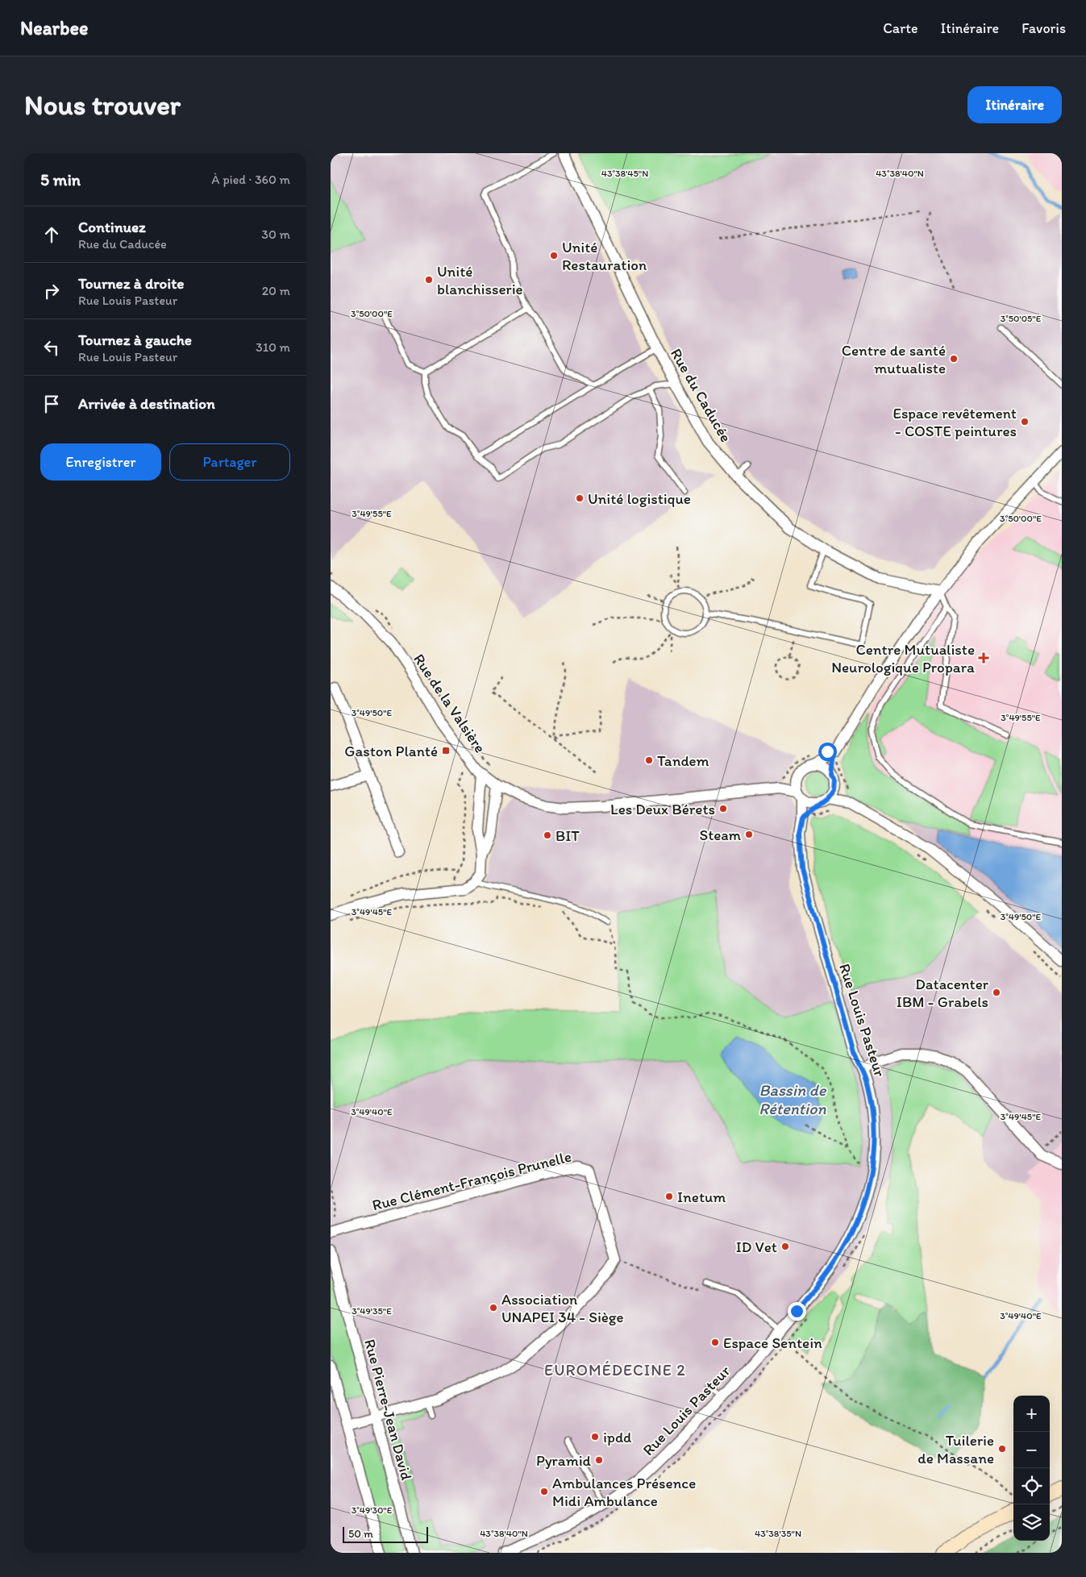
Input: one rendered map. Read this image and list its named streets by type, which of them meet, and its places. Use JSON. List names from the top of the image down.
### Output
{
  "streets": {
    "street": [
      "Rue du Caducée",
      "Rue de la Valsière",
      "Rue Louis Pasteur",
      "Rue Clément-François Prunelle",
      "Rue Pierre-Jean David"
    ]
  },
  "crossings": [
    ["Rue de la Valsière", "Rue Louis Pasteur"]
  ],
  "districts": ["EUROMÉDECINE 2"],
  "water": ["Bassin de Rétention"],
  "places": {
    "other": [
      "Unité Restauration",
      "Unité blanchisserie",
      "Centre de santé mutualiste",
      "Espace revêtement - COSTE peintures",
      "Unité logistique",
      "Tandem",
      "Les Deux Bérets",
      "Steam",
      "BIT",
      "Datacenter IBM - Grabels",
      "Inetum",
      "ID Vet",
      "Association UNAPEI 34 - Siège",
      "Espace Sentein",
      "ipdd",
      "Tuilerie de Massane",
      "Pyramid",
      "Ambulances Présence Midi Ambulance"
    ],
    "health": ["Centre Mutualiste Neurologique Propara"],
    "transit": ["Gaston Planté"]
  },
  "scale_bar": "50 m",
  "page": {
    "header": "Nearbee",
    "nav": ["Carte", "Itinéraire", "Favoris"],
    "buttons": [
      "Itinéraire",
      ["Enregistrer", "Partager"]
    ],
    "title": "Nous trouver",
    "heading": ["5 min", "À pied · 360 m"],
    "list": [
      ["Continuez", "Rue du Caducée", "30 m"],
      ["Tournez à droite", "Rue Louis Pasteur", "20 m"],
      ["Tournez à gauche", "Rue Louis Pasteur", "310 m"],
      "Arrivée à destination"
    ],
    "map_buttons": ["+", "−"],
    "scale": "50 m"
  },
  "coordinates": [
    "43°38'45\"N",
    "43°38'40\"N",
    "3°50'00\"E",
    "3°50'05\"E",
    "3°49'55\"E",
    "3°49'50\"E",
    "3°49'45\"E",
    "3°49'40\"E",
    "3°49'35\"E",
    "3°49'30\"E",
    "43°38'35\"N"
  ]
}
